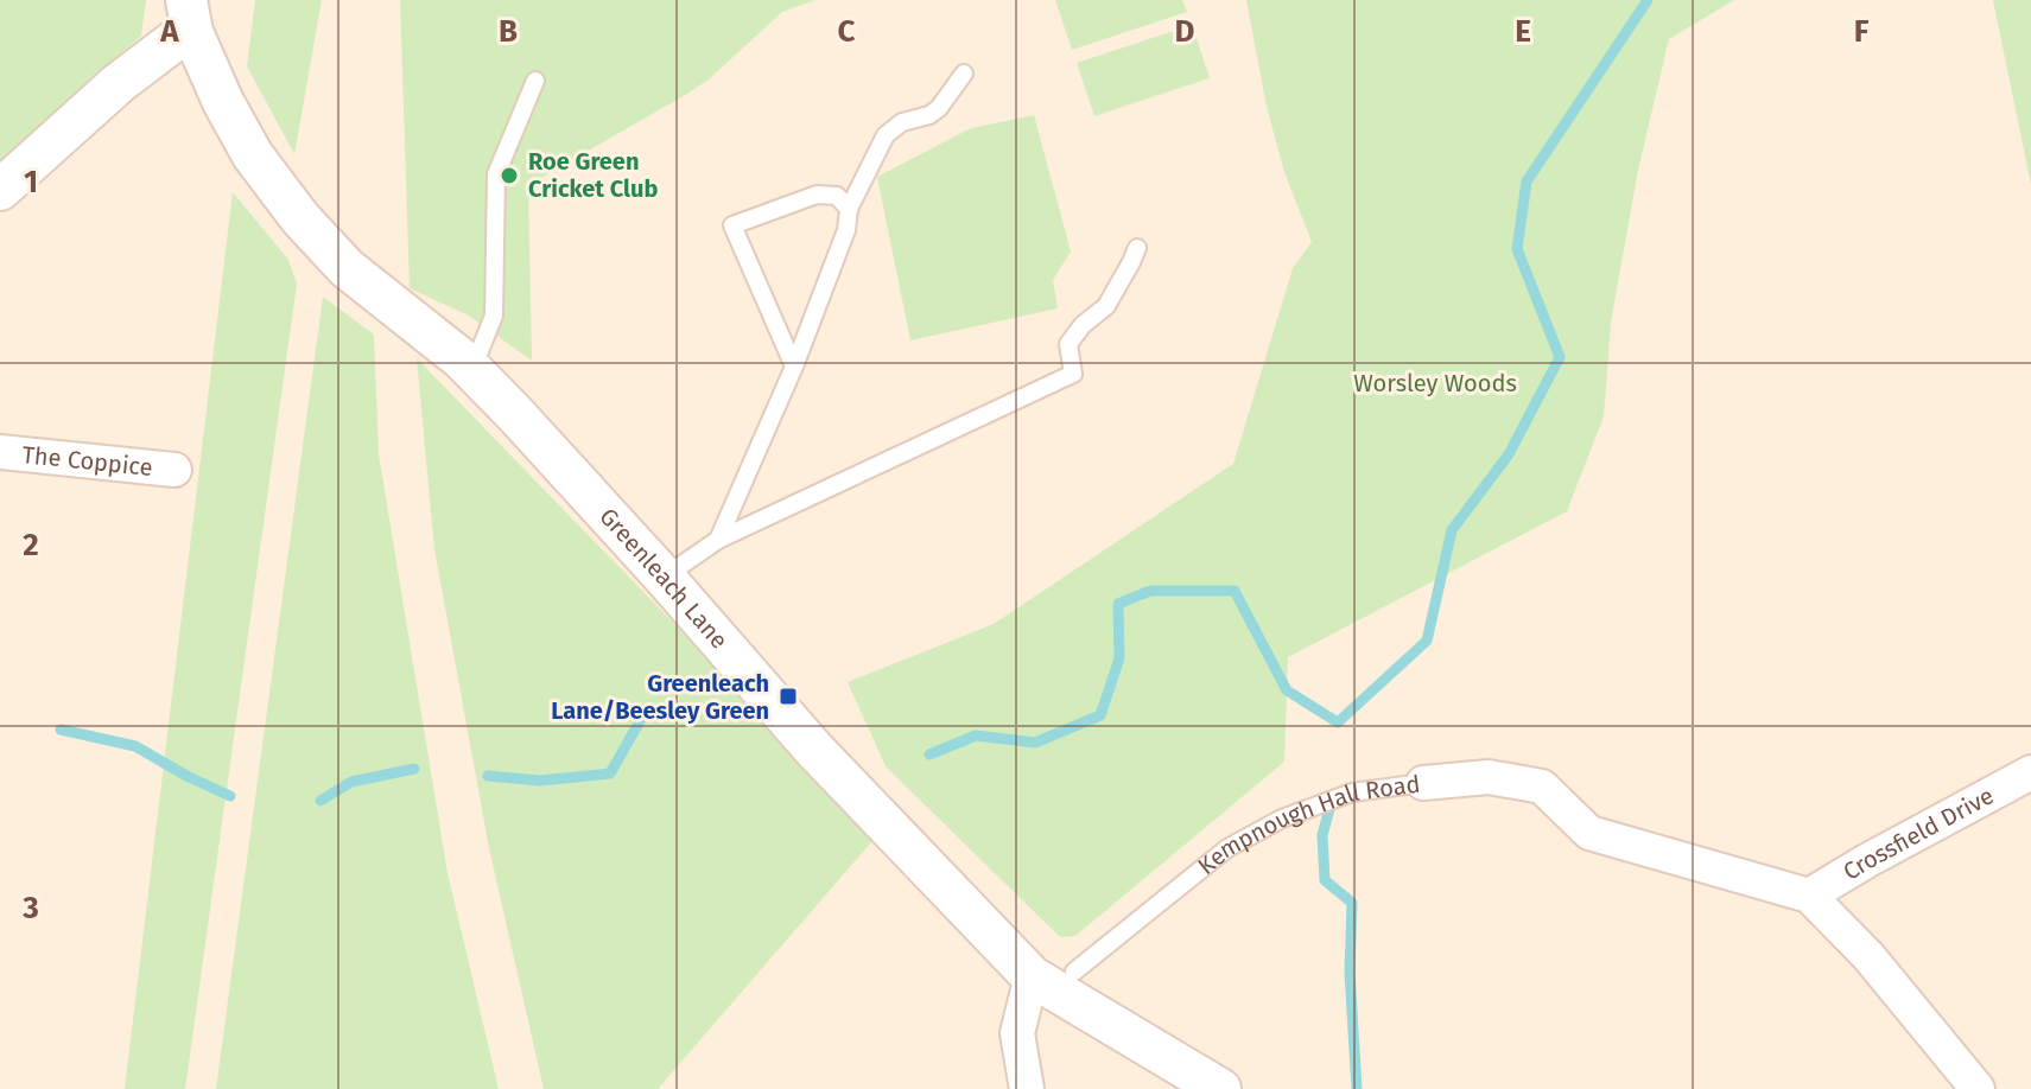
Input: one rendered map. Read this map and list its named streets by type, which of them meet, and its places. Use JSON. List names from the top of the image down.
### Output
{
  "streets": {
    "street": [
      "The Coppice",
      "Greenleach Lane",
      "Kempnough Hall Road",
      "Crossfield Drive"
    ]
  },
  "crossings": [
    ["Kempnough Hall Road", "Crossfield Drive"]
  ],
  "parks": ["Worsley Woods"],
  "places": {
    "other": ["Roe Green Cricket Club"],
    "transit": ["Greenleach Lane/Beesley Green"]
  },
  "grid": {
    "columns": [
      "A",
      "B",
      "C",
      "D",
      "E",
      "F"
    ],
    "rows": ["1", "2", "3"]
  }
}
